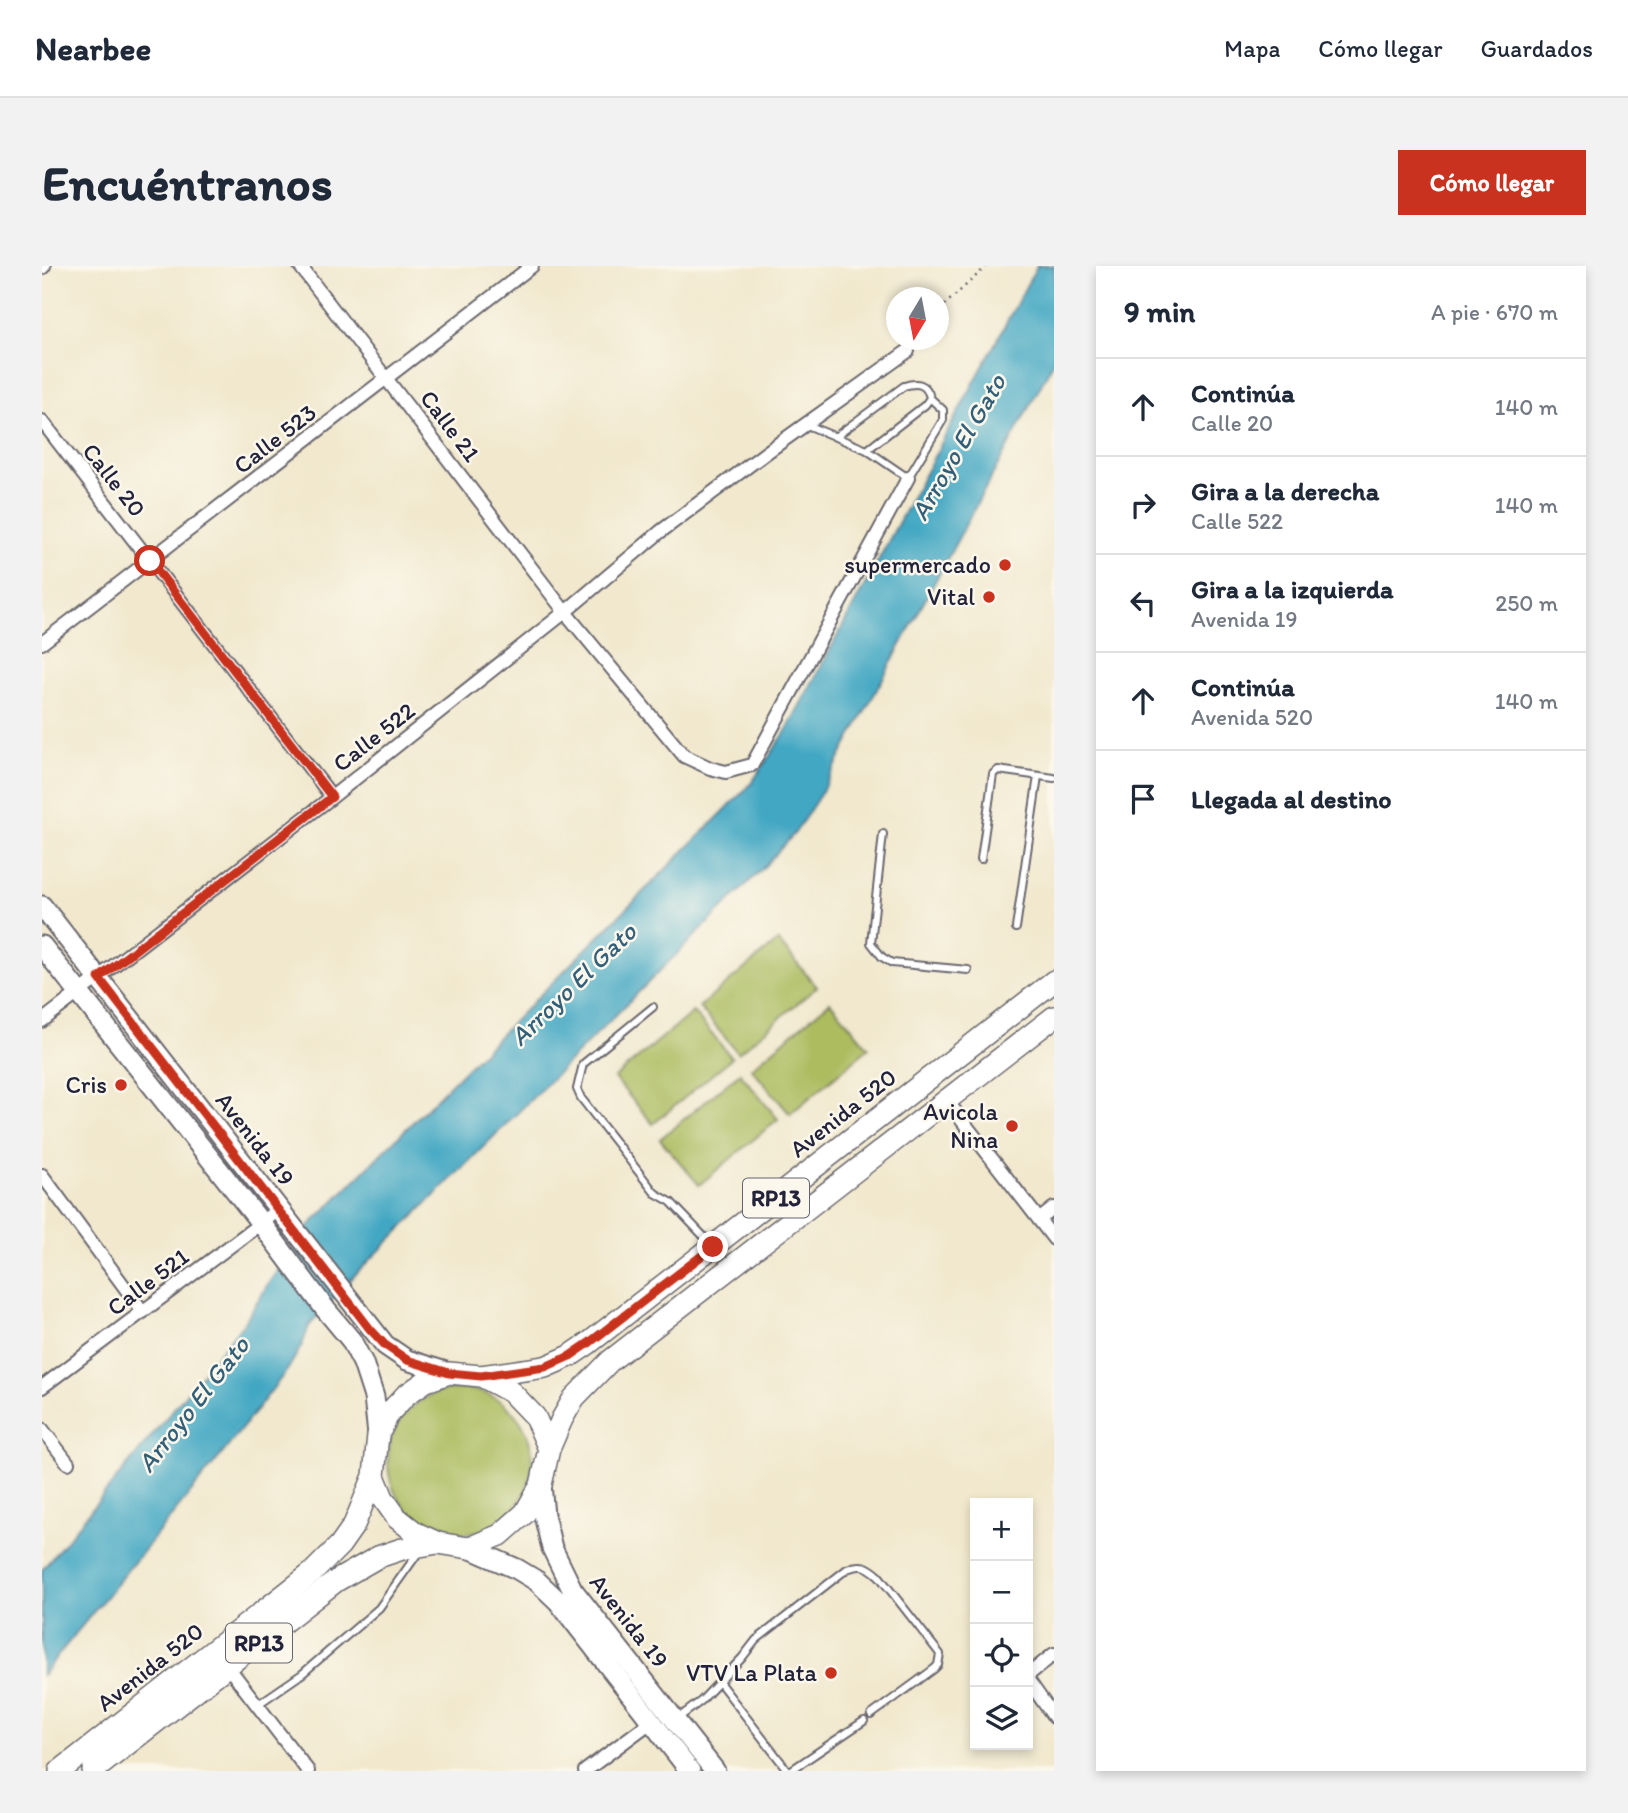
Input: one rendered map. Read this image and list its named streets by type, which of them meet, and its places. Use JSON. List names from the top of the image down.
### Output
{
  "streets": {
    "main road": ["Avenida 520", "Avenida 19", "RP13"],
    "street": [
      "Calle 21",
      "Calle 523",
      "Calle 20",
      "Calle 522",
      "Calle 521"
    ]
  },
  "crossings": [
    ["Calle 21", "Calle 523"],
    ["Calle 21", "Calle 522"],
    ["Calle 523", "Calle 20"],
    ["Calle 20", "Calle 522"],
    ["Calle 522", "Avenida 19"],
    ["Avenida 520", "Avenida 19"],
    ["Avenida 520", "RP13"],
    ["Avenida 19", "RP13"],
    ["Avenida 19", "Calle 521"]
  ],
  "water": ["Arroyo El Gato"],
  "places": [
    "supermercado",
    "Vital",
    "Cris",
    "Avicola Nina",
    "VTV La Plata"
  ],
  "north": "bottom",
  "page": {
    "header": "Nearbee",
    "nav": ["Mapa", "Cómo llegar", "Guardados"],
    "buttons": "Cómo llegar",
    "title": "Encuéntranos",
    "heading": ["9 min", "A pie · 670 m"],
    "list": [
      ["Continúa", "Calle 20", "140 m"],
      ["Gira a la derecha", "Calle 522", "140 m"],
      ["Gira a la izquierda", "Avenida 19", "250 m"],
      ["Continúa", "Avenida 520", "140 m"],
      "Llegada al destino"
    ],
    "map_buttons": ["+", "−"]
  }
}
